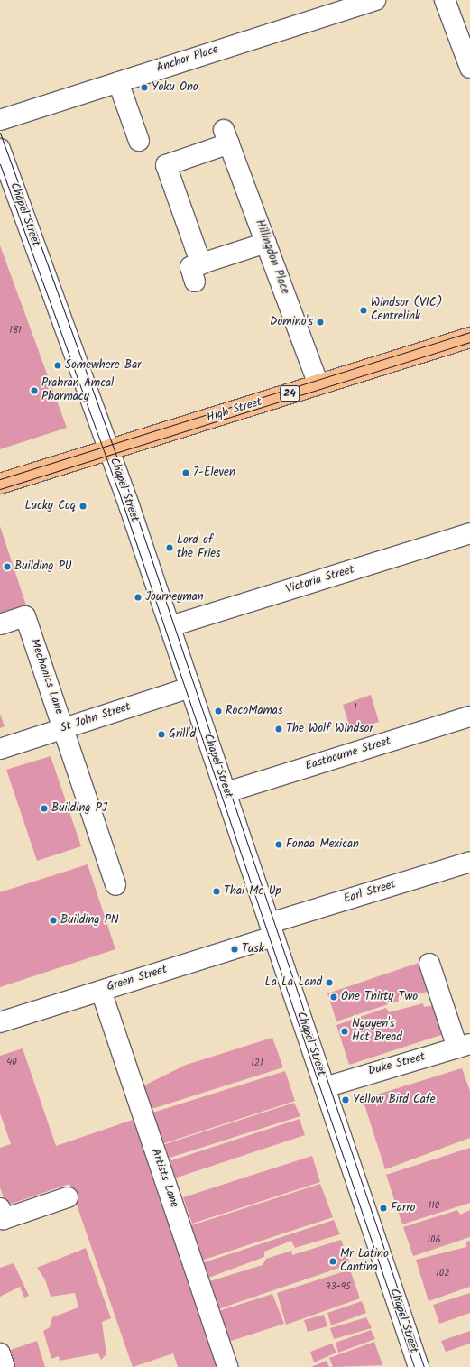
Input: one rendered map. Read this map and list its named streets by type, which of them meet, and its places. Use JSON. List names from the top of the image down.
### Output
{
  "streets": {
    "main road": ["24", "High Street"],
    "street": [
      "Anchor Place",
      "Chapel Street",
      "Hillingdon Place",
      "Victoria Street",
      "Mechanics Lane",
      "St John Street",
      "Eastbourne Street",
      "Earl Street",
      "Green Street",
      "Duke Street",
      "Artists Lane"
    ]
  },
  "crossings": [
    ["Chapel Street", "High Street"],
    ["Chapel Street", "Victoria Street"],
    ["Chapel Street", "St John Street"],
    ["Chapel Street", "Eastbourne Street"],
    ["Chapel Street", "Earl Street"],
    ["Chapel Street", "Green Street"],
    ["Chapel Street", "Duke Street"],
    ["Hillingdon Place", "High Street"],
    ["Mechanics Lane", "St John Street"],
    ["Earl Street", "Green Street"],
    ["Green Street", "Artists Lane"]
  ],
  "places": [
    "Yoku Ono",
    "Windsor (VIC) Centrelink",
    "Domino's",
    "Somewhere Bar",
    "Prahran Amcal Pharmacy",
    "7-Eleven",
    "Lucky Coq",
    "Lord of the Fries",
    "Building PU",
    "Journeyman",
    "RocoMamas",
    "The Wolf Windsor",
    "Grill'd",
    "Building PJ",
    "Fonda Mexican",
    "Thai Me Up",
    "Building PN",
    "Tusk",
    "La La Land",
    "One Thirty Two",
    "Nguyen's Hot Bread",
    "Yellow Bird Cafe",
    "Farro",
    "Mr Latino Cantina"
  ],
  "house_numbers": [
    "181",
    "1",
    "40",
    "121",
    "110",
    "106",
    "102",
    "93-95"
  ]
}
